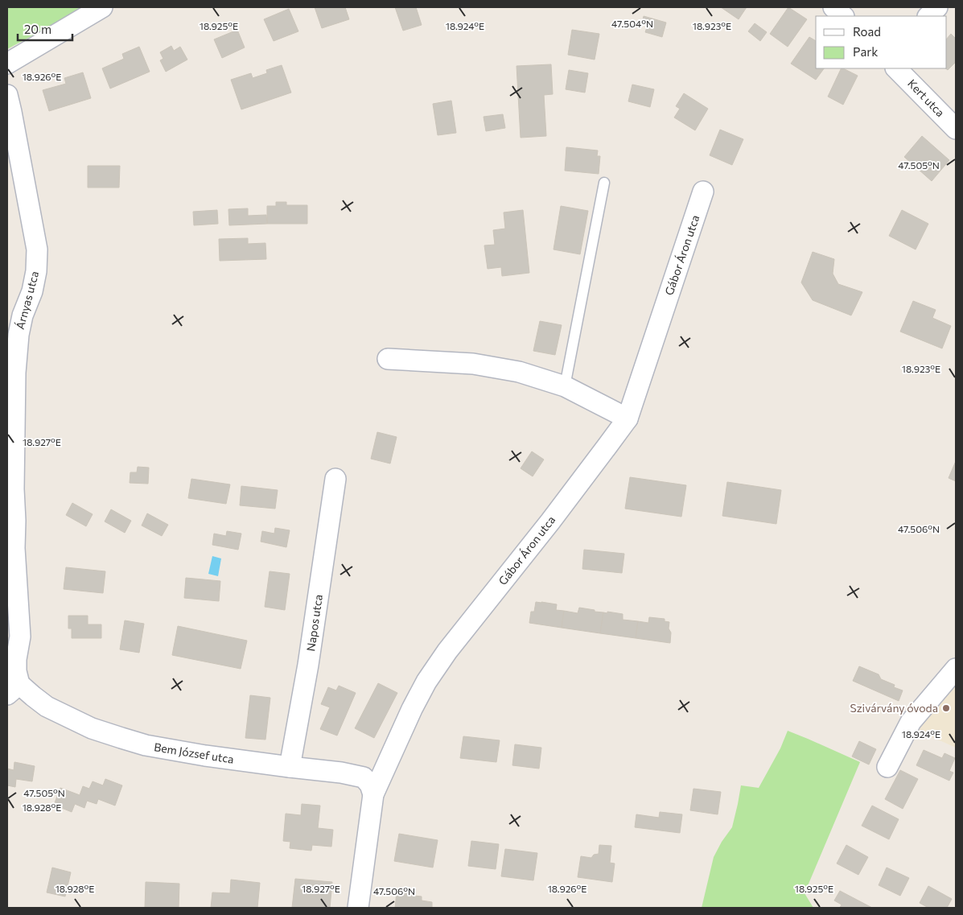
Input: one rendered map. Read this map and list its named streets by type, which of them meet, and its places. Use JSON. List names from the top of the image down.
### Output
{
  "streets": {
    "street": [
      "Kert utca",
      "Gábor Áron utca",
      "Árnyas utca",
      "Napos utca",
      "Bem József utca"
    ]
  },
  "crossings": [
    ["Gábor Áron utca", "Bem József utca"],
    ["Árnyas utca", "Bem József utca"],
    ["Napos utca", "Bem József utca"]
  ],
  "places": ["Szivárvány óvoda"],
  "legend": ["Road", "Park"],
  "scale_bar": "20 m",
  "coordinates": [
    "47.504°N",
    "18.925°E",
    "18.924°E",
    "18.923°E",
    "18.926°E",
    "47.505°N",
    "18.927°E",
    "47.506°N",
    "18.928°E"
  ]
}
